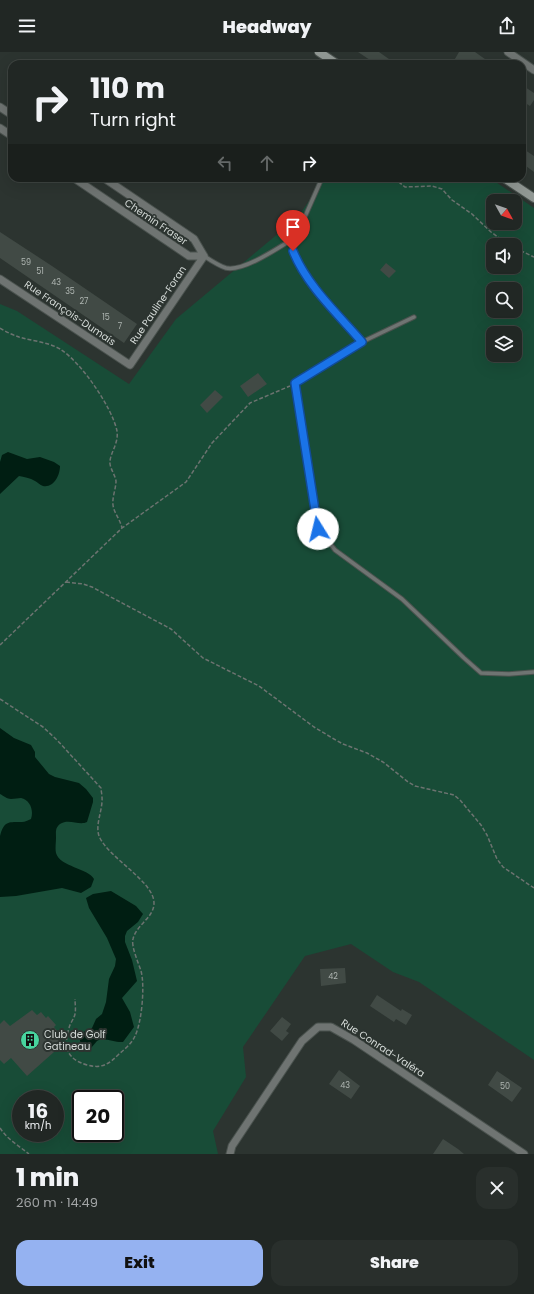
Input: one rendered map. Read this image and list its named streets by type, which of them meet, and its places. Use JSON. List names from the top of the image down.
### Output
{
  "streets": {
    "street": [
      "Chemin Fraser",
      "Rue Pauline-Foran",
      "Rue François-Dumais",
      "Rue Conrad-Valéra"
    ]
  },
  "crossings": [
    ["Chemin Fraser", "Rue Pauline-Foran"],
    ["Rue Pauline-Foran", "Rue François-Dumais"]
  ],
  "places": {
    "building": ["Club de Golf Gatineau"]
  },
  "house_numbers": [
    "59",
    "51",
    "43",
    "35",
    "27",
    "15",
    "7",
    "42",
    "43",
    "50"
  ],
  "north": "bottom right",
  "page": {
    "header": "Headway",
    "turn": ["110 m", "Turn right"],
    "speed": "16 km/h",
    "limit": "20",
    "heading": ["1 min", "260 m · 14:49"],
    "buttons": ["Exit", "Share"]
  }
}
